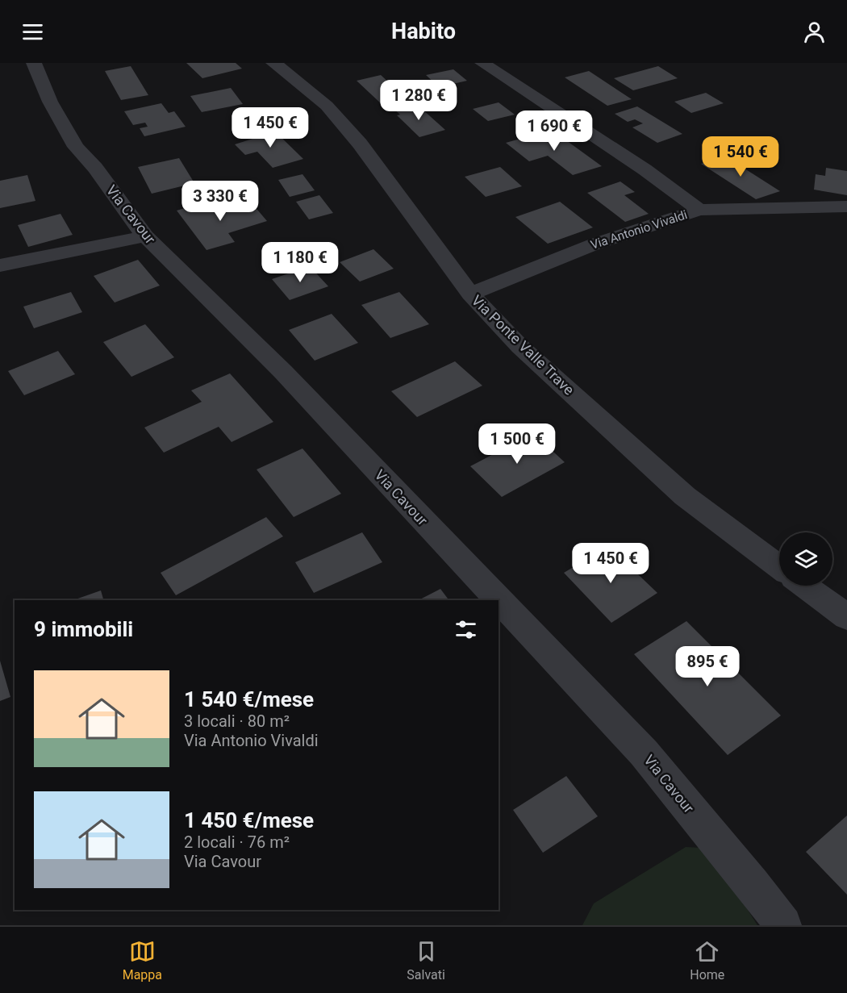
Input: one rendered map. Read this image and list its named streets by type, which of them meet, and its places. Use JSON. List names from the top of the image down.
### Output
{
  "streets": {
    "street": ["Via Cavour", "Via Antonio Vivaldi", "Via Ponte Valle Trave"]
  },
  "crossings": [
    ["Via Antonio Vivaldi", "Via Ponte Valle Trave"]
  ],
  "page": {
    "header": "Habito",
    "price": [
      "1 280 €",
      "1 450 €",
      "1 690 €",
      "1 540 €",
      "3 330 €",
      "1 180 €",
      "1 500 €",
      "1 450 €",
      "895 €"
    ],
    "heading": "9 immobili",
    "list": [
      {
        "name": "1 540 €/mese",
        "note": "3 locali · 80 m² · Via Antonio Vivaldi"
      },
      {
        "name": "1 450 €/mese",
        "note": "2 locali · 76 m² · Via Cavour"
      }
    ],
    "tabs": ["Mappa", "Salvati", "Home"]
  }
}
